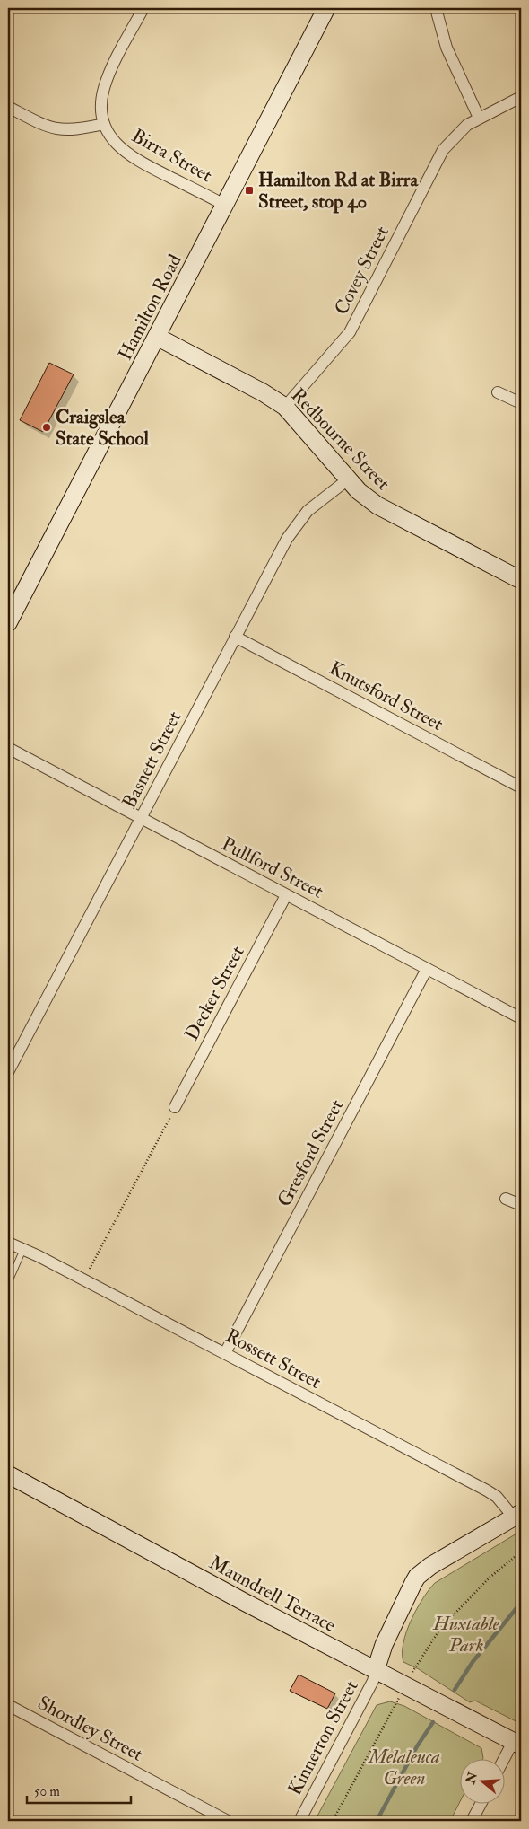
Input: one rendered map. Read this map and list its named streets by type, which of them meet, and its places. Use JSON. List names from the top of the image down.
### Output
{
  "streets": {
    "main road": ["Hamilton Road", "Redbourne Street", "Maundrell Terrace"],
    "street": [
      "Birra Street",
      "Covey Street",
      "Knutsford Street",
      "Basnett Street",
      "Pullford Street",
      "Decker Street",
      "Gresford Street",
      "Rossett Street",
      "Shordley Street",
      "Kinnerton Street"
    ]
  },
  "crossings": [
    ["Birra Street", "Hamilton Road"],
    ["Covey Street", "Redbourne Street"],
    ["Hamilton Road", "Redbourne Street"],
    ["Redbourne Street", "Basnett Street"],
    ["Knutsford Street", "Basnett Street"],
    ["Basnett Street", "Pullford Street"],
    ["Pullford Street", "Decker Street"],
    ["Pullford Street", "Gresford Street"],
    ["Gresford Street", "Rossett Street"],
    ["Maundrell Terrace", "Kinnerton Street"]
  ],
  "parks": ["Huxtable Park", "Melaleuca Green"],
  "places": {
    "transit": ["Hamilton Rd at Birra Street, stop 40"],
    "other": ["Craigslea State School"]
  },
  "scale_bar": "50 m",
  "north": "left"
}
